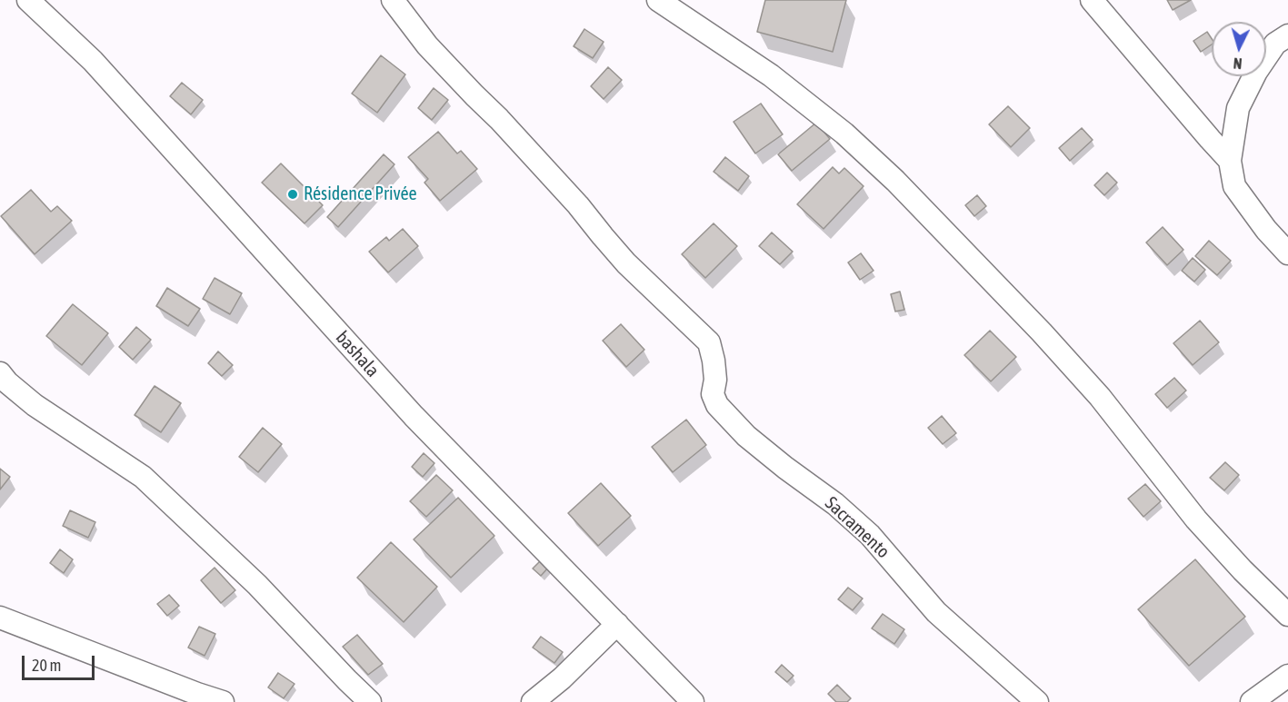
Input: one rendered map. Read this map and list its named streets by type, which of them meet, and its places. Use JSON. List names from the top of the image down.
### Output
{
  "streets": {
    "street": ["bashala", "Sacramento"]
  },
  "places": ["Résidence Privée"],
  "scale_bar": "20 m",
  "north": "bottom"
}
